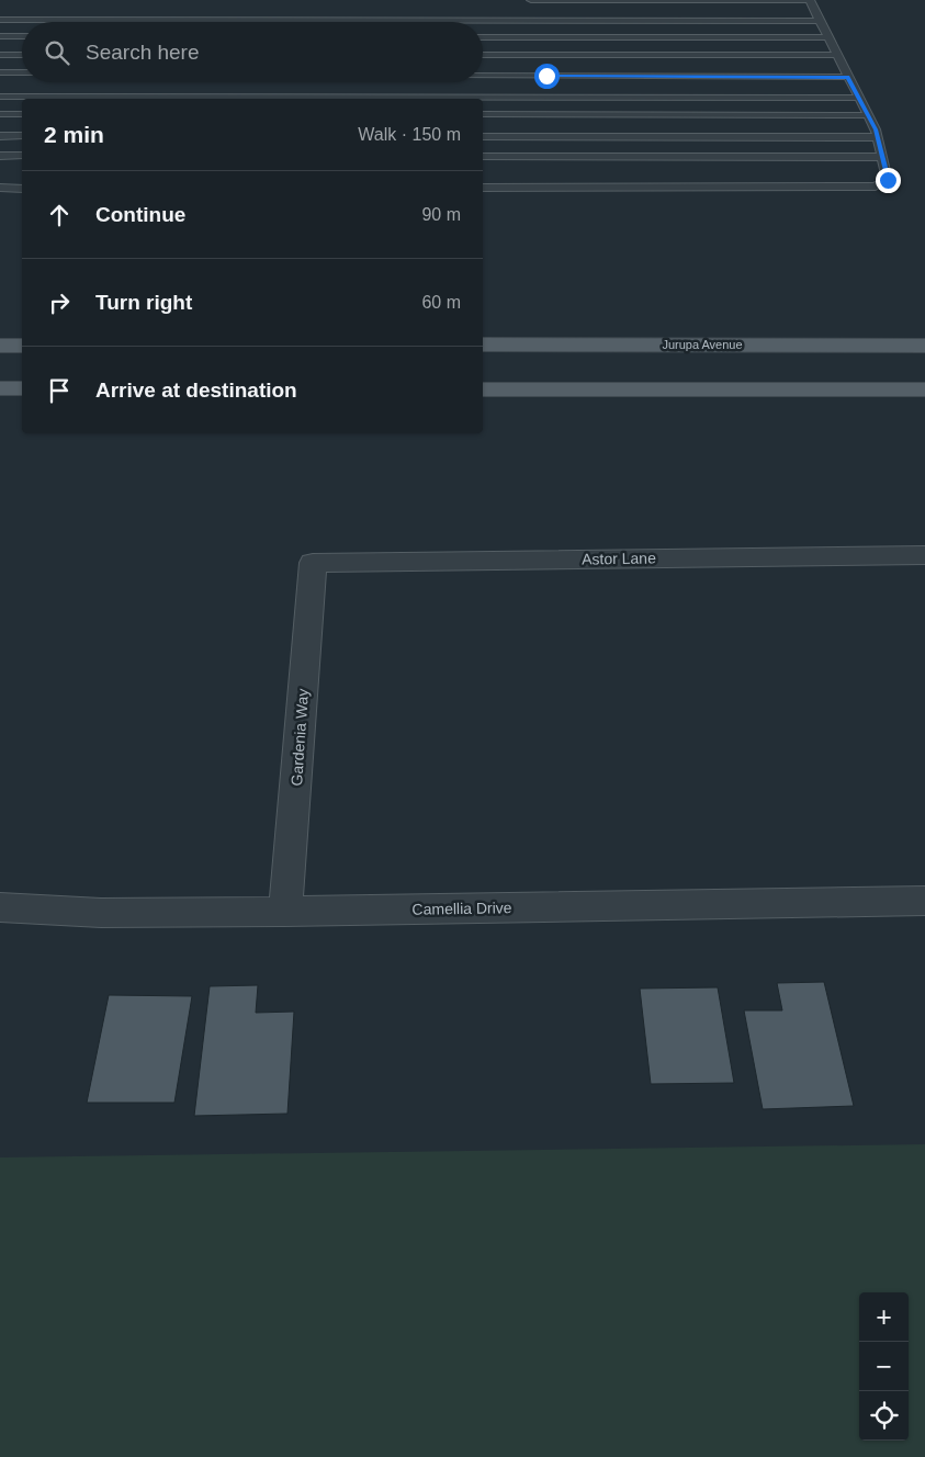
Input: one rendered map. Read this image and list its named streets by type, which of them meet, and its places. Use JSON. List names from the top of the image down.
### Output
{
  "streets": {
    "main road": ["Jurupa Avenue"],
    "street": ["Astor Lane", "Gardenia Way", "Camellia Drive"]
  },
  "crossings": [
    ["Astor Lane", "Gardenia Way"],
    ["Gardenia Way", "Camellia Drive"]
  ],
  "page": {
    "search": "Search here",
    "heading": ["2 min", "Walk · 150 m"],
    "list": [
      ["Continue", "90 m"],
      ["Turn right", "60 m"],
      "Arrive at destination"
    ],
    "map_buttons": ["+", "−"]
  }
}
